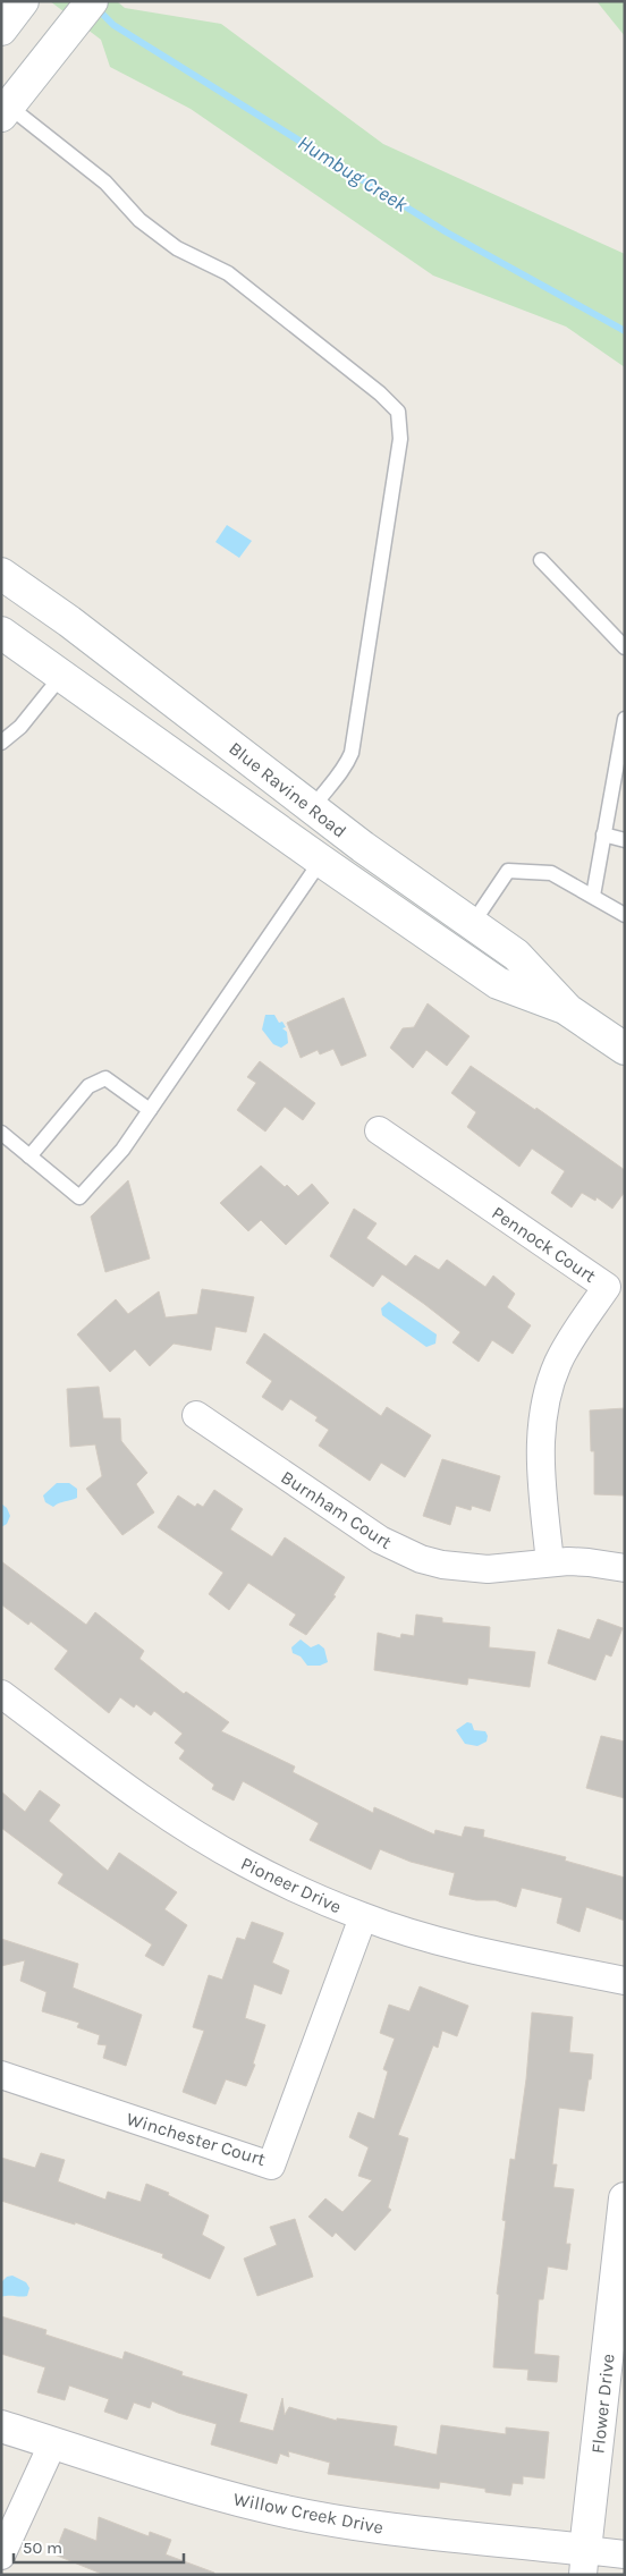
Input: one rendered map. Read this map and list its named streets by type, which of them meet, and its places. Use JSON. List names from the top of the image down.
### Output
{
  "streets": {
    "main road": ["Blue Ravine Road", "Flower Drive", "Willow Creek Drive"],
    "street": [
      "Pennock Court",
      "Burnham Court",
      "Pioneer Drive",
      "Winchester Court"
    ]
  },
  "crossings": [
    ["Pennock Court", "Burnham Court"],
    ["Pioneer Drive", "Winchester Court"],
    ["Flower Drive", "Willow Creek Drive"]
  ],
  "water": ["Humbug Creek"],
  "scale_bar": "50 m"
}
